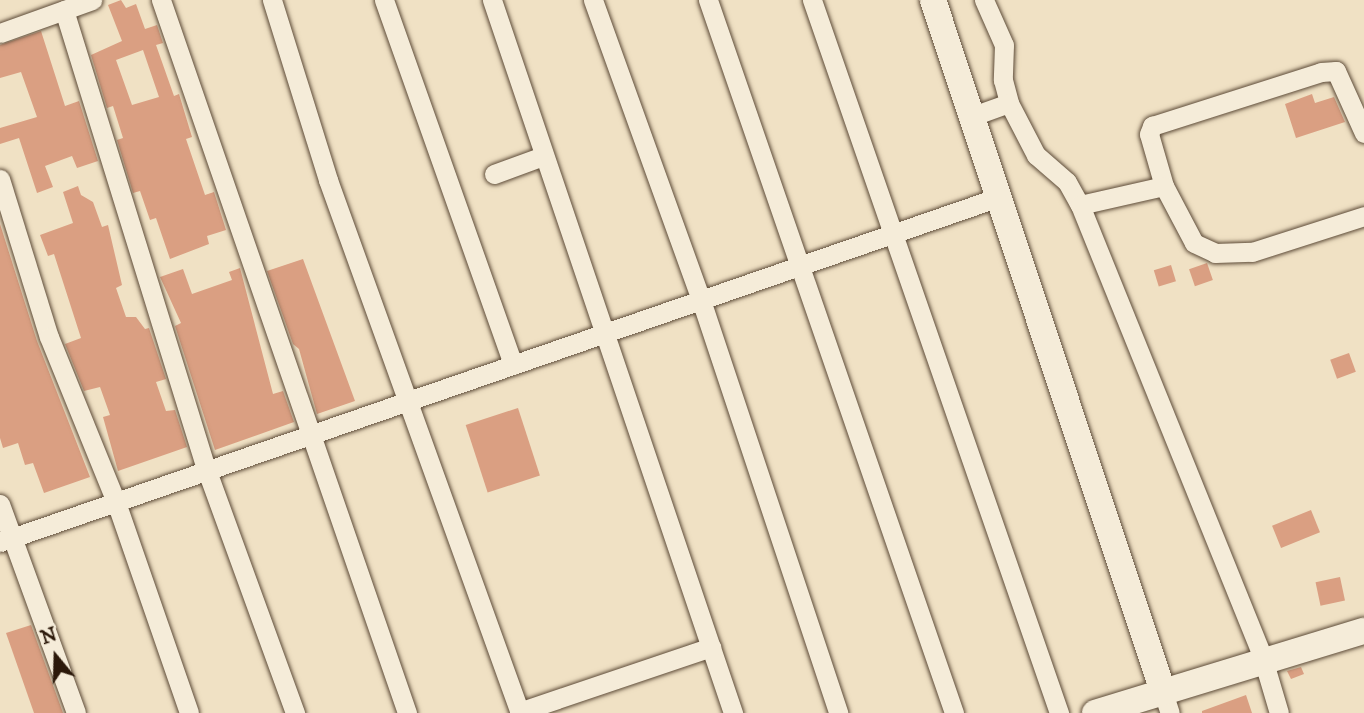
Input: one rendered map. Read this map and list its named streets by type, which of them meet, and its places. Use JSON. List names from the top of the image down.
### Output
{
  "north": "top"
}
